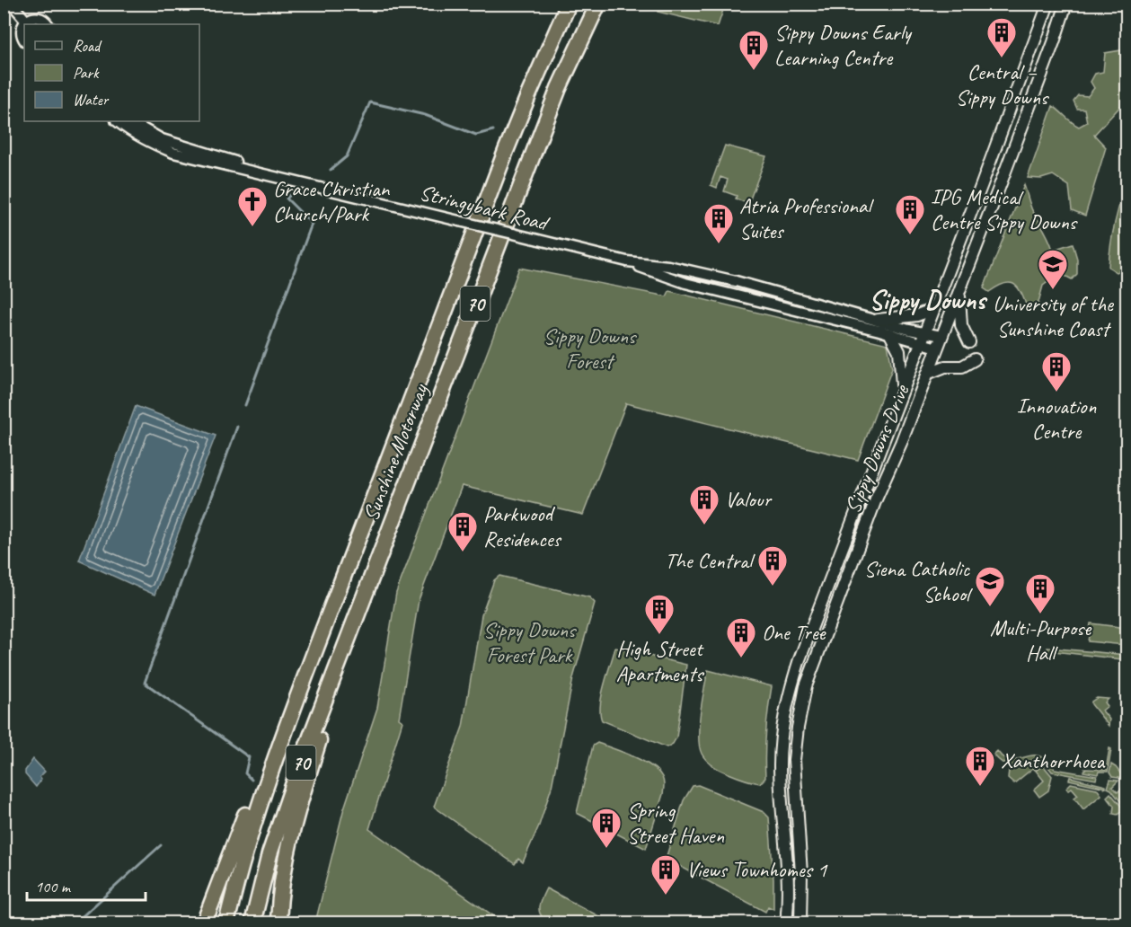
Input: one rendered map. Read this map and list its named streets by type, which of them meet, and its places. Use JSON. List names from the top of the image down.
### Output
{
  "streets": {
    "highway": ["70", "Sunshine Motorway"],
    "main road": ["Sippy Downs Drive"],
    "street": ["Stringybark Road"]
  },
  "crossings": [
    ["Stringybark Road", "Sippy Downs Drive"]
  ],
  "districts": ["Sippy Downs"],
  "parks": ["Sippy Downs Forest", "Sippy Downs Forest Park"],
  "places": {
    "building": [
      "Central – Sippy Downs",
      "Sippy Downs Early Learning Centre",
      "IPG Medical Centre Sippy Downs",
      "Atria Professional Suites",
      "Innovation Centre",
      "Valour",
      "Parkwood Residences",
      "The Central",
      "Multi-Purpose Hall",
      "High Street Apartments",
      "One Tree",
      "Xanthorrhoea",
      "Spring Street Haven",
      "Views Townhomes 1"
    ],
    "church": ["Grace Christian Church/Park"],
    "school or university": ["University of the Sunshine Coast", "Siena Catholic School"]
  },
  "legend": ["Road", "Park", "Water"],
  "scale_bar": "100 m"
}
